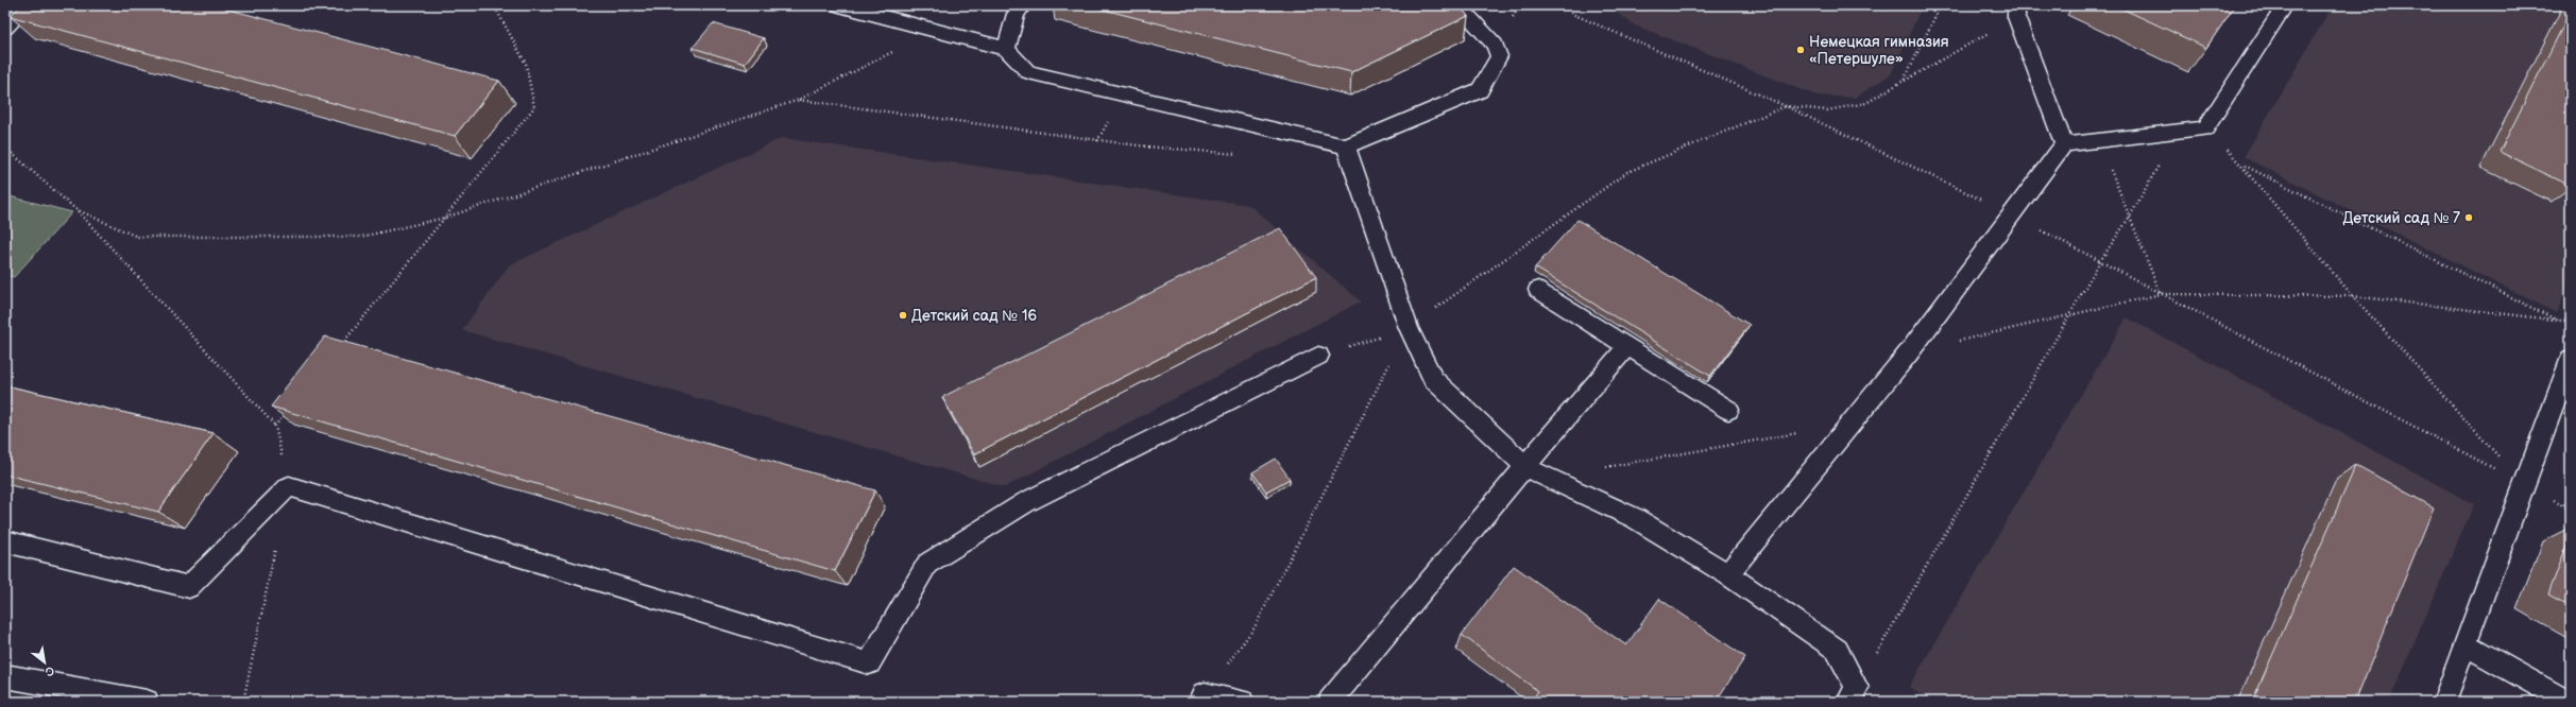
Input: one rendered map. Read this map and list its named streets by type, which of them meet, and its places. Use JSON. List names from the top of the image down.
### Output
{
  "places": ["Немецкая гимназия «Петершуле»", "Детский сад № 7", "Детский сад № 16"],
  "north": "bottom right"
}
